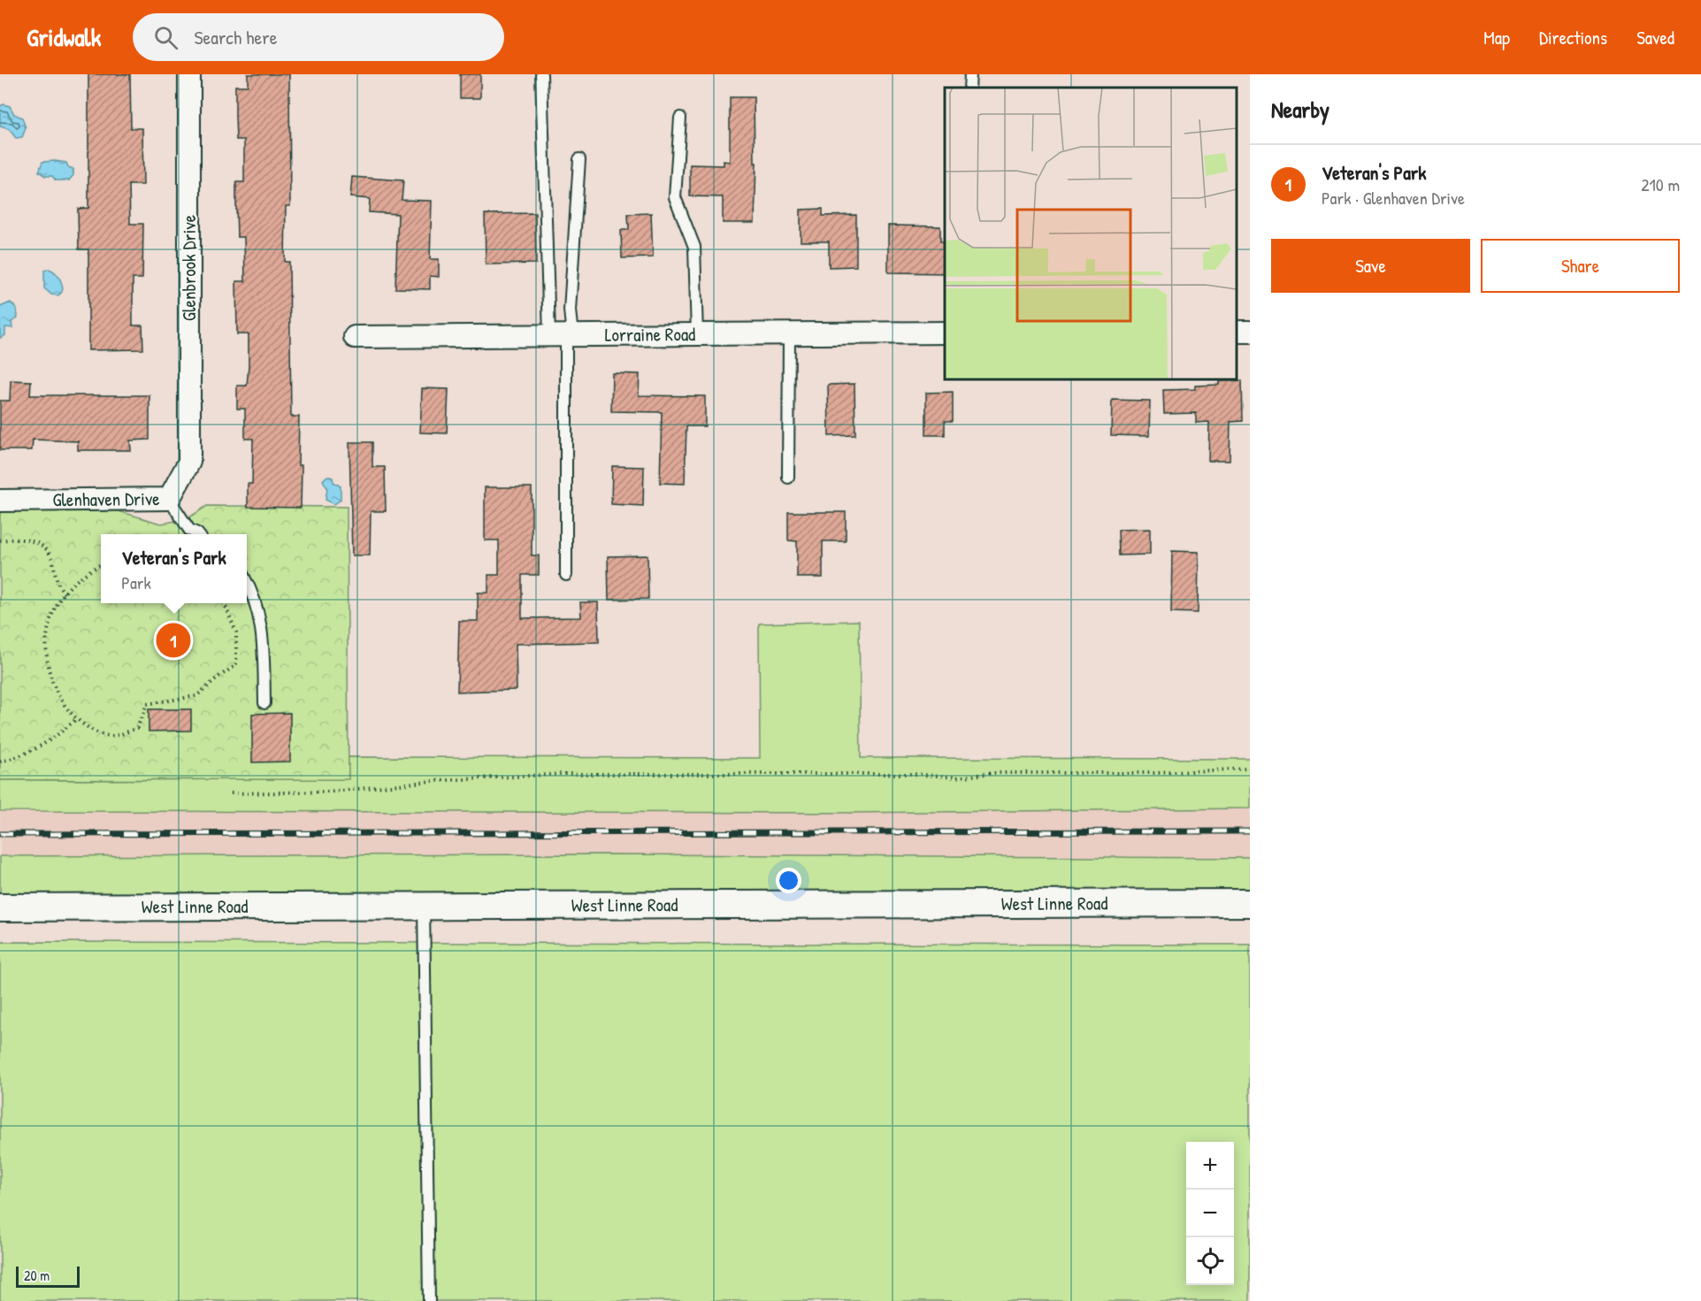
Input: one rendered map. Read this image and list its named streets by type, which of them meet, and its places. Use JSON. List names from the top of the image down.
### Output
{
  "streets": {
    "street": [
      "Glenbrook Drive",
      "Lorraine Road",
      "Glenhaven Drive",
      "West Linne Road"
    ]
  },
  "crossings": [
    ["Glenbrook Drive", "Glenhaven Drive"]
  ],
  "scale_bar": "20 m",
  "page": {
    "header": "Gridwalk",
    "search": "Search here",
    "nav": ["Map", "Directions", "Saved"],
    "heading": "Nearby",
    "list": [
      {
        "mark": "1",
        "name": "Veteran's Park",
        "note": "Park · Glenhaven Drive",
        "value": "210 m"
      }
    ],
    "buttons": ["Save", "Share"],
    "popup": ["Veteran's Park", "Park"],
    "pins": "1",
    "map_buttons": ["+", "−"],
    "scale": "20 m"
  }
}
